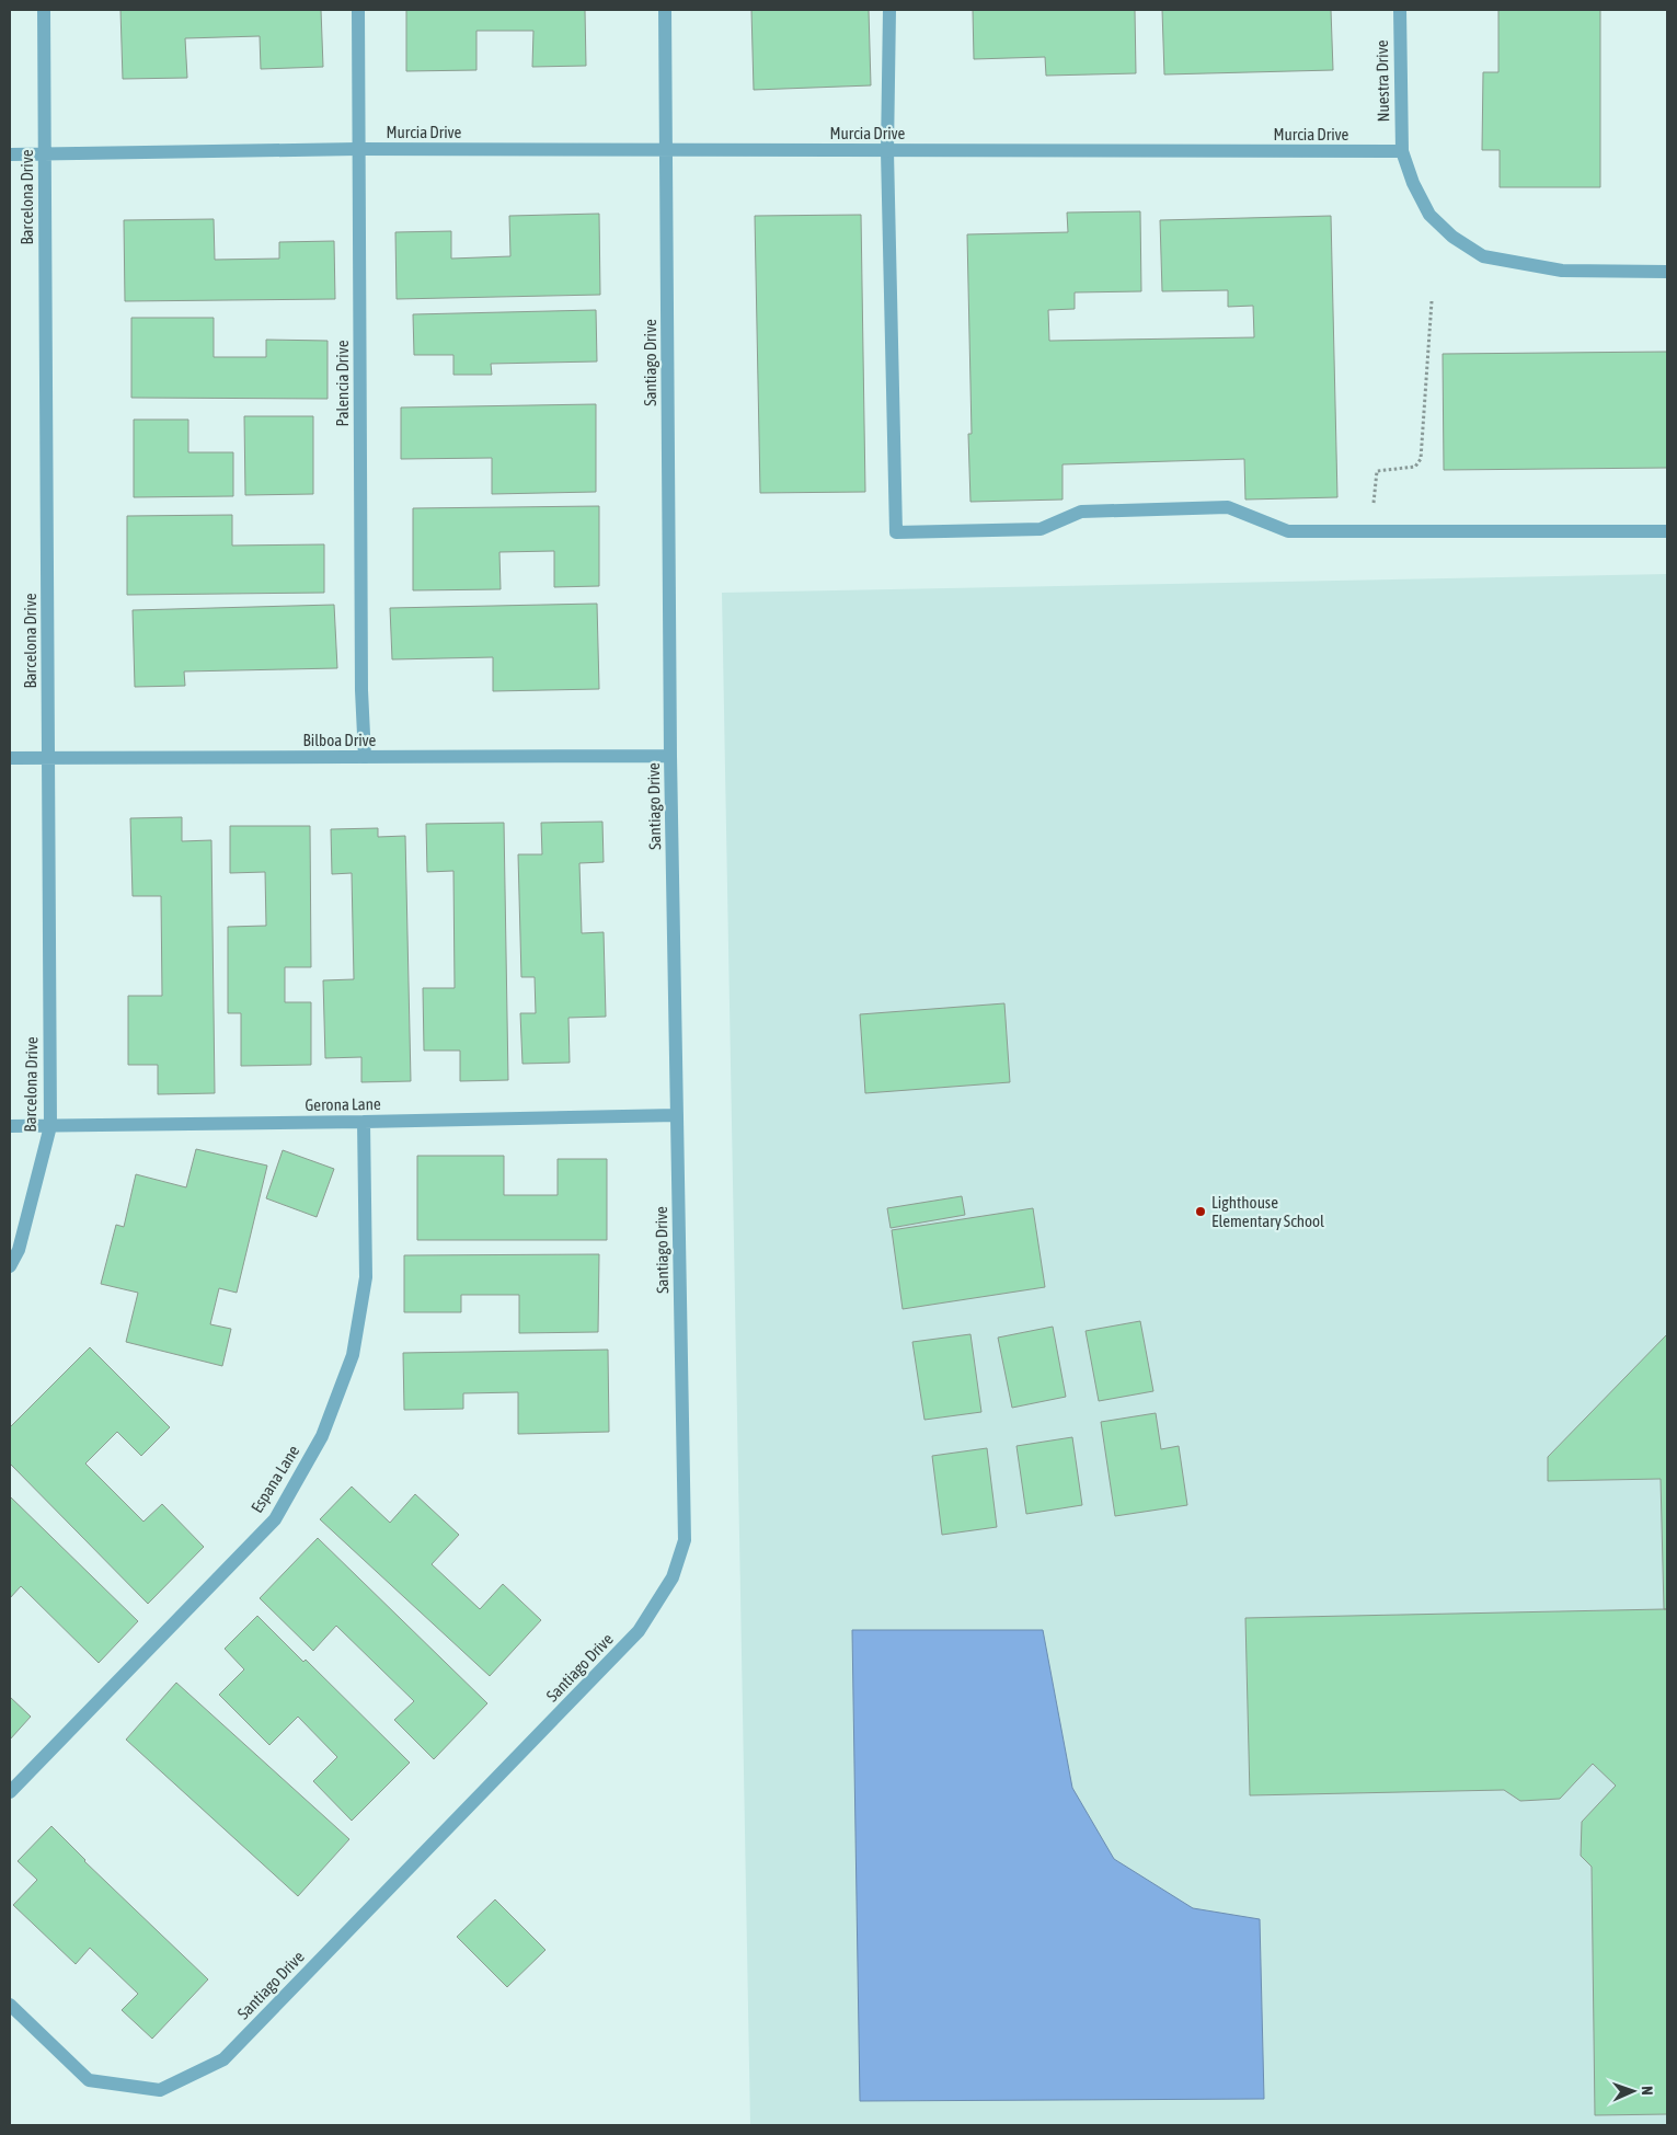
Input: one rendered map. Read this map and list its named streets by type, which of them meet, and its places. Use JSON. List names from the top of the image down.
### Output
{
  "streets": {
    "street": [
      "Nuestra Drive",
      "Murcia Drive",
      "Barcelona Drive",
      "Santiago Drive",
      "Palencia Drive",
      "Bilboa Drive",
      "Gerona Lane",
      "Espana Lane"
    ]
  },
  "crossings": [
    ["Nuestra Drive", "Murcia Drive"],
    ["Murcia Drive", "Barcelona Drive"],
    ["Murcia Drive", "Santiago Drive"],
    ["Murcia Drive", "Palencia Drive"],
    ["Barcelona Drive", "Bilboa Drive"],
    ["Barcelona Drive", "Gerona Lane"],
    ["Santiago Drive", "Bilboa Drive"],
    ["Santiago Drive", "Gerona Lane"],
    ["Palencia Drive", "Bilboa Drive"],
    ["Gerona Lane", "Espana Lane"]
  ],
  "places": ["Lighthouse Elementary School"],
  "north": "right"
}
